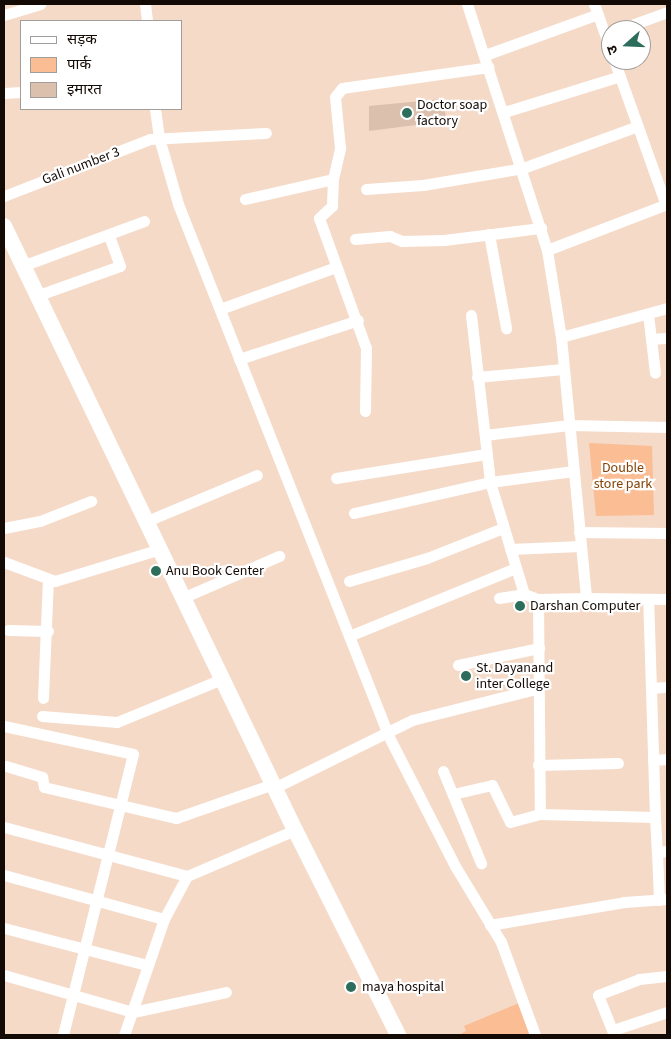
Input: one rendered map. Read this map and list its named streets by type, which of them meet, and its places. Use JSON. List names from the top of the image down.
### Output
{
  "streets": {
    "street": ["Gali number 3"]
  },
  "parks": ["Double store park"],
  "places": [
    "Doctor soap factory",
    "Anu Book Center",
    "Darshan Computer",
    "St. Dayanand inter College",
    "maya hospital"
  ],
  "legend": ["सड़क", "पार्क", "इमारत"],
  "north": "left"
}
